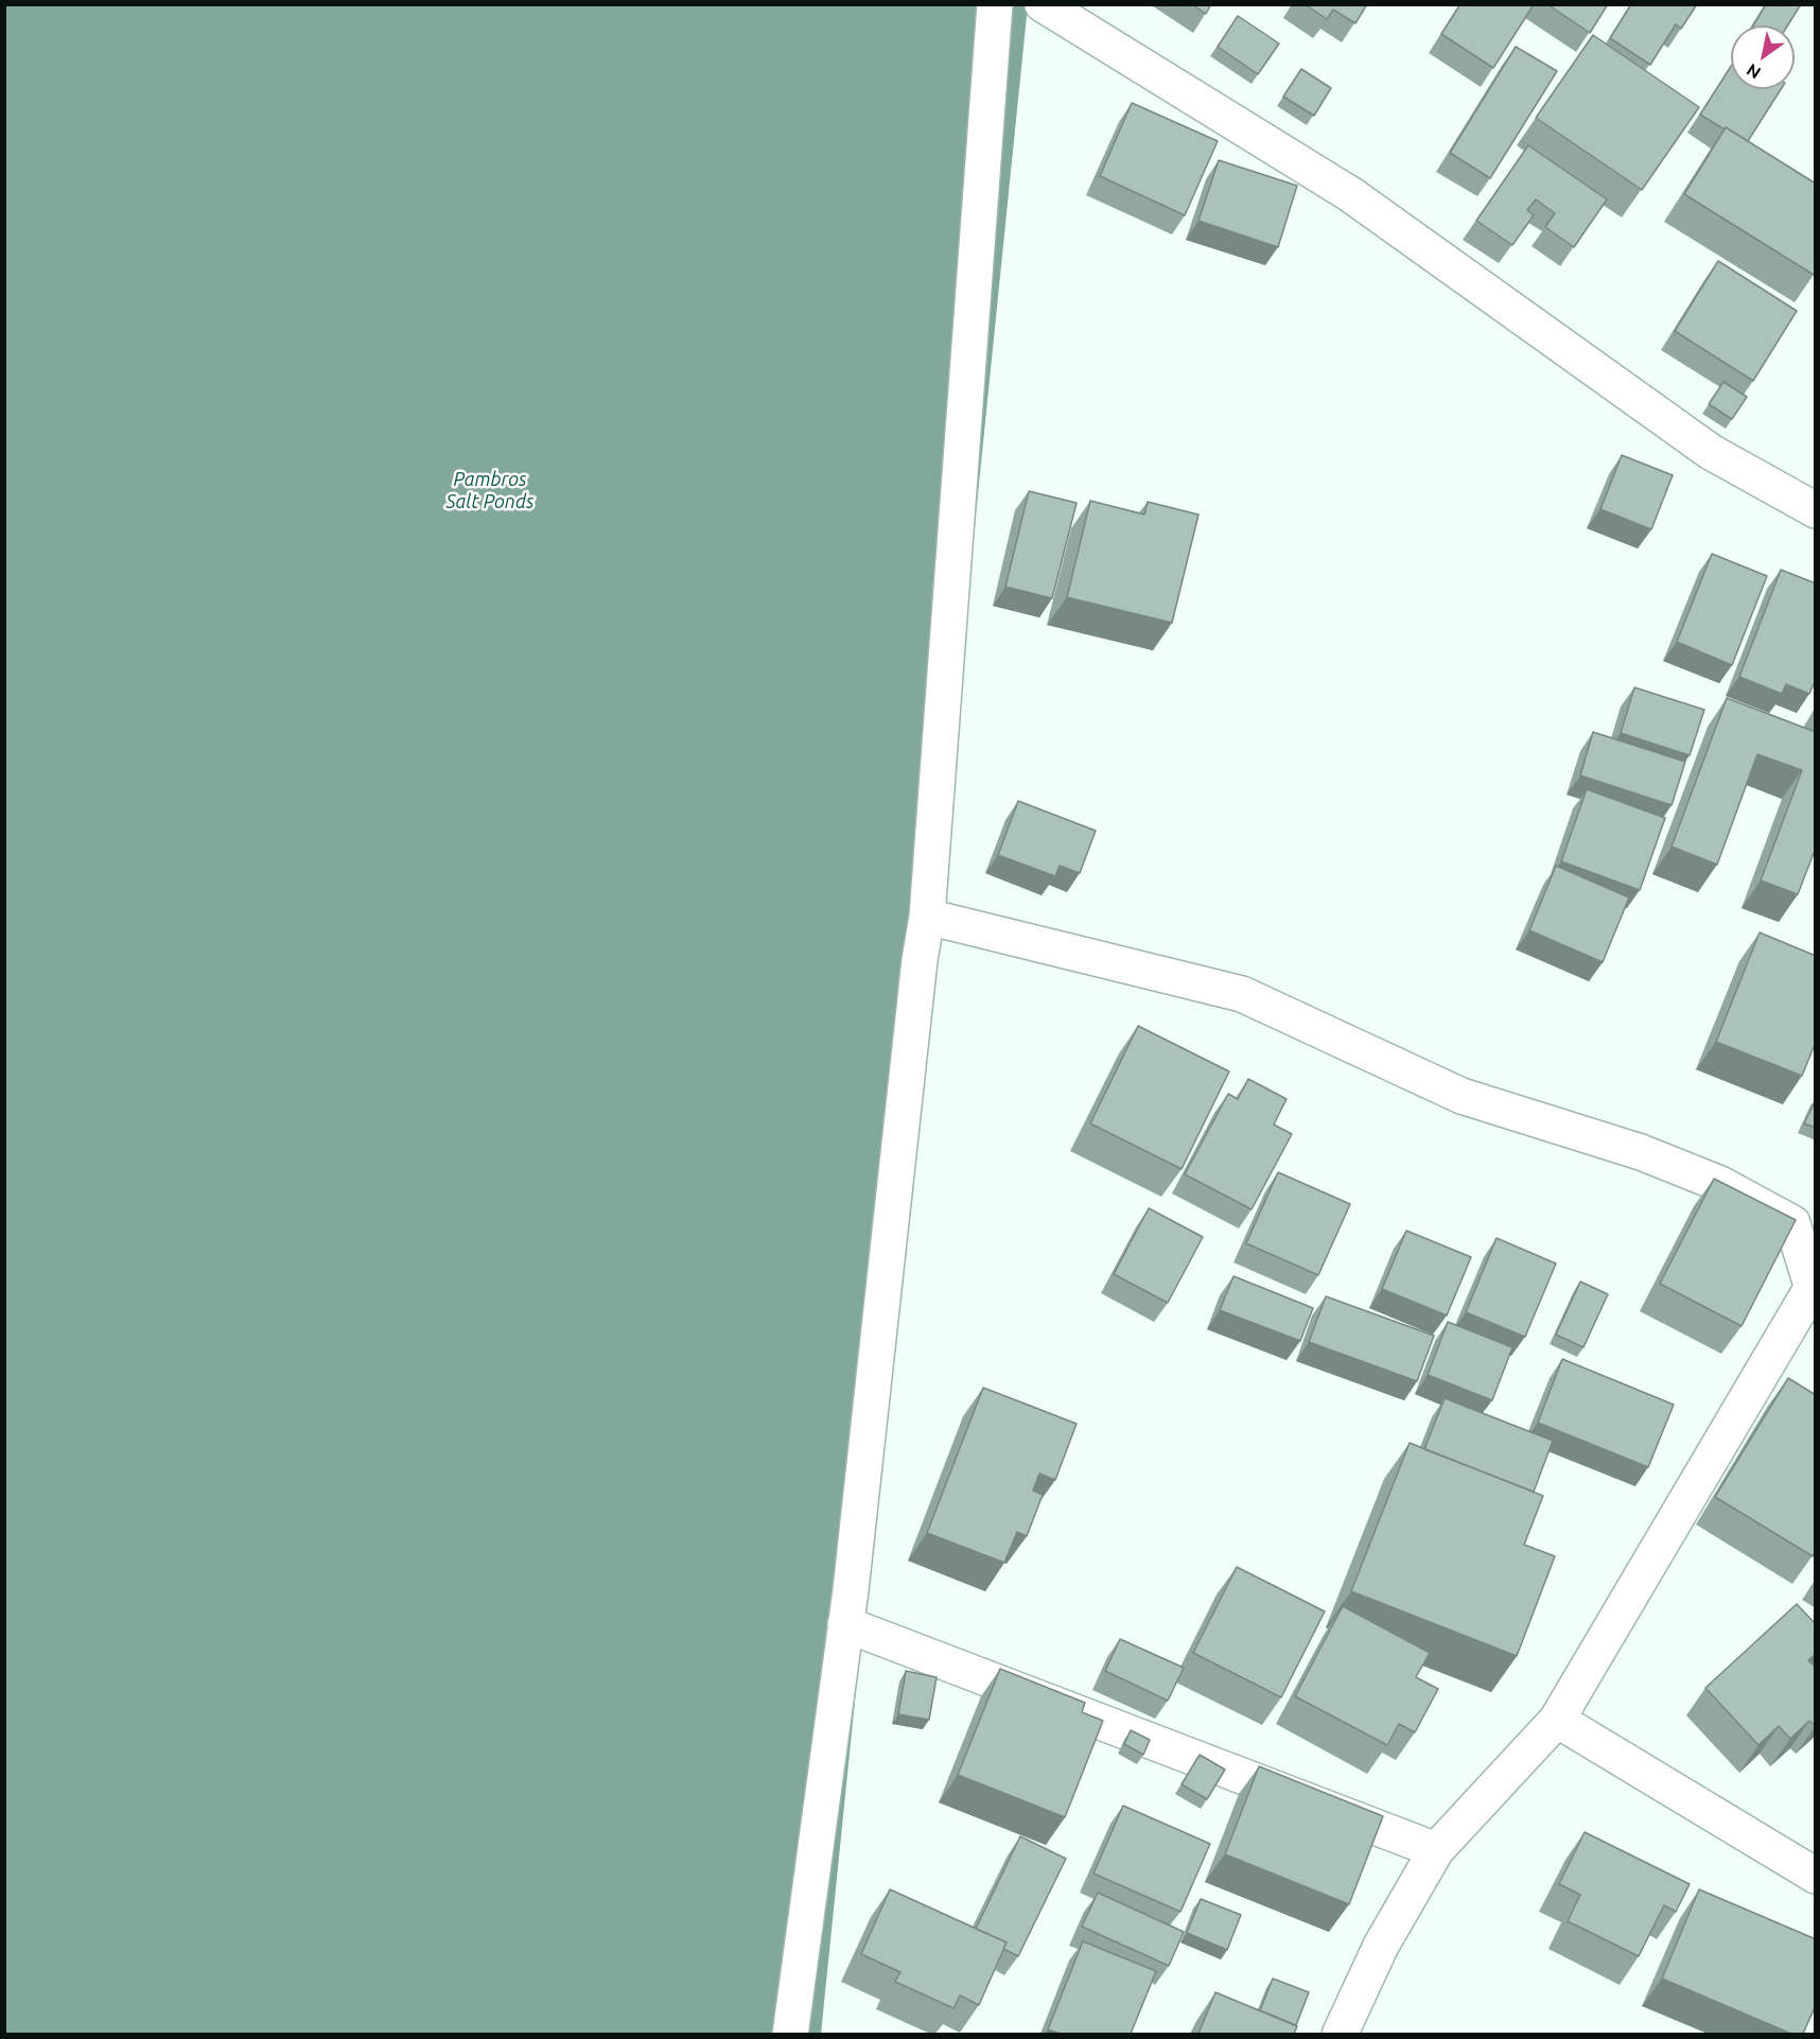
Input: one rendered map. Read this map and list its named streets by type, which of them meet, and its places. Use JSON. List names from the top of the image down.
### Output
{
  "water": ["Pambros Salt Ponds"],
  "north": "bottom left"
}
